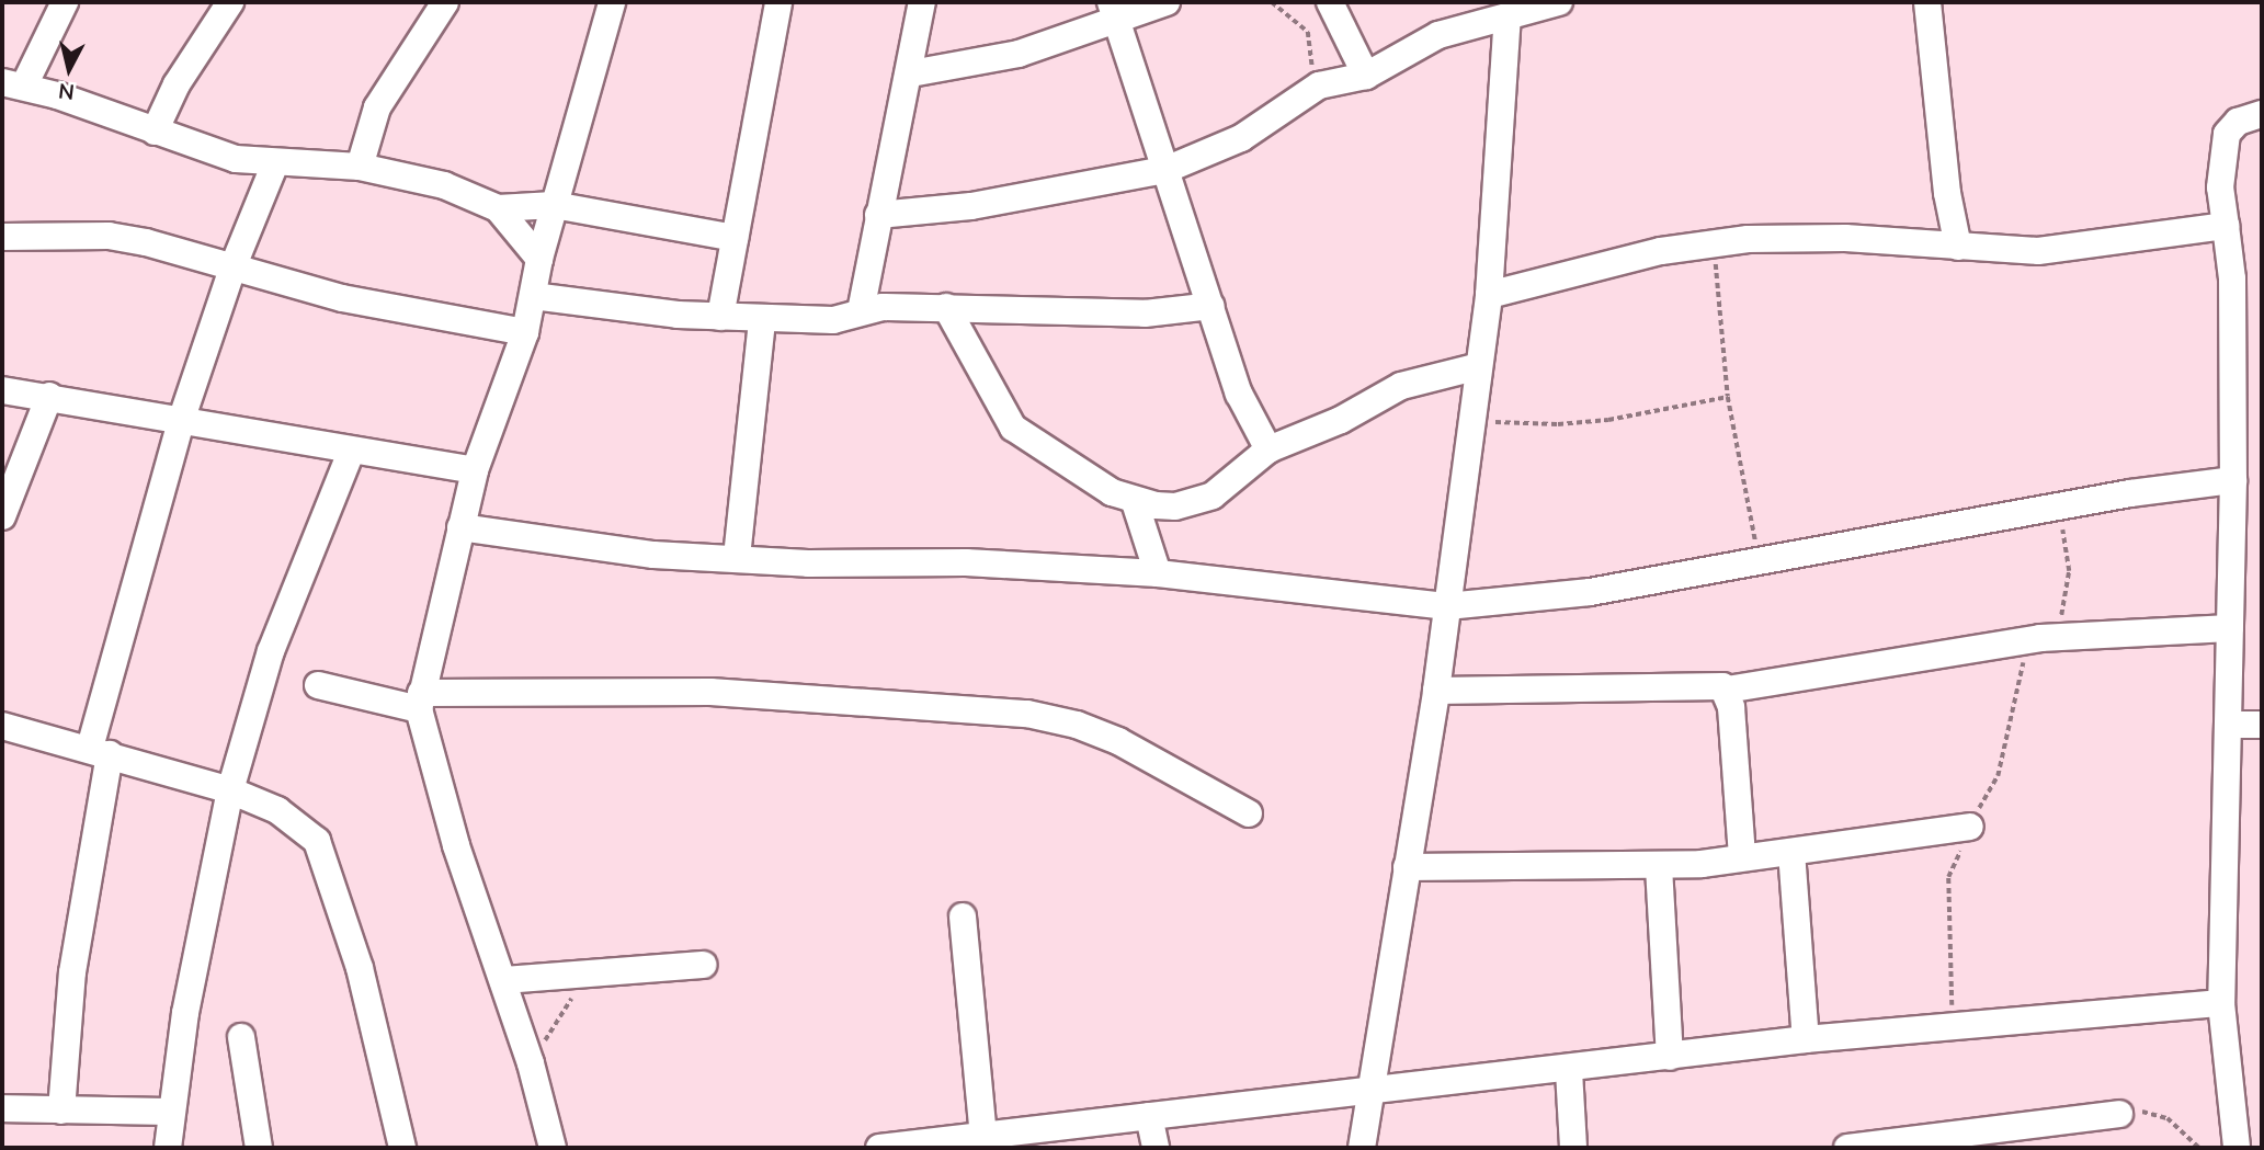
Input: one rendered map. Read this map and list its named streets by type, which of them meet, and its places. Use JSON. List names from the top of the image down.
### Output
{
  "north": "bottom"
}
